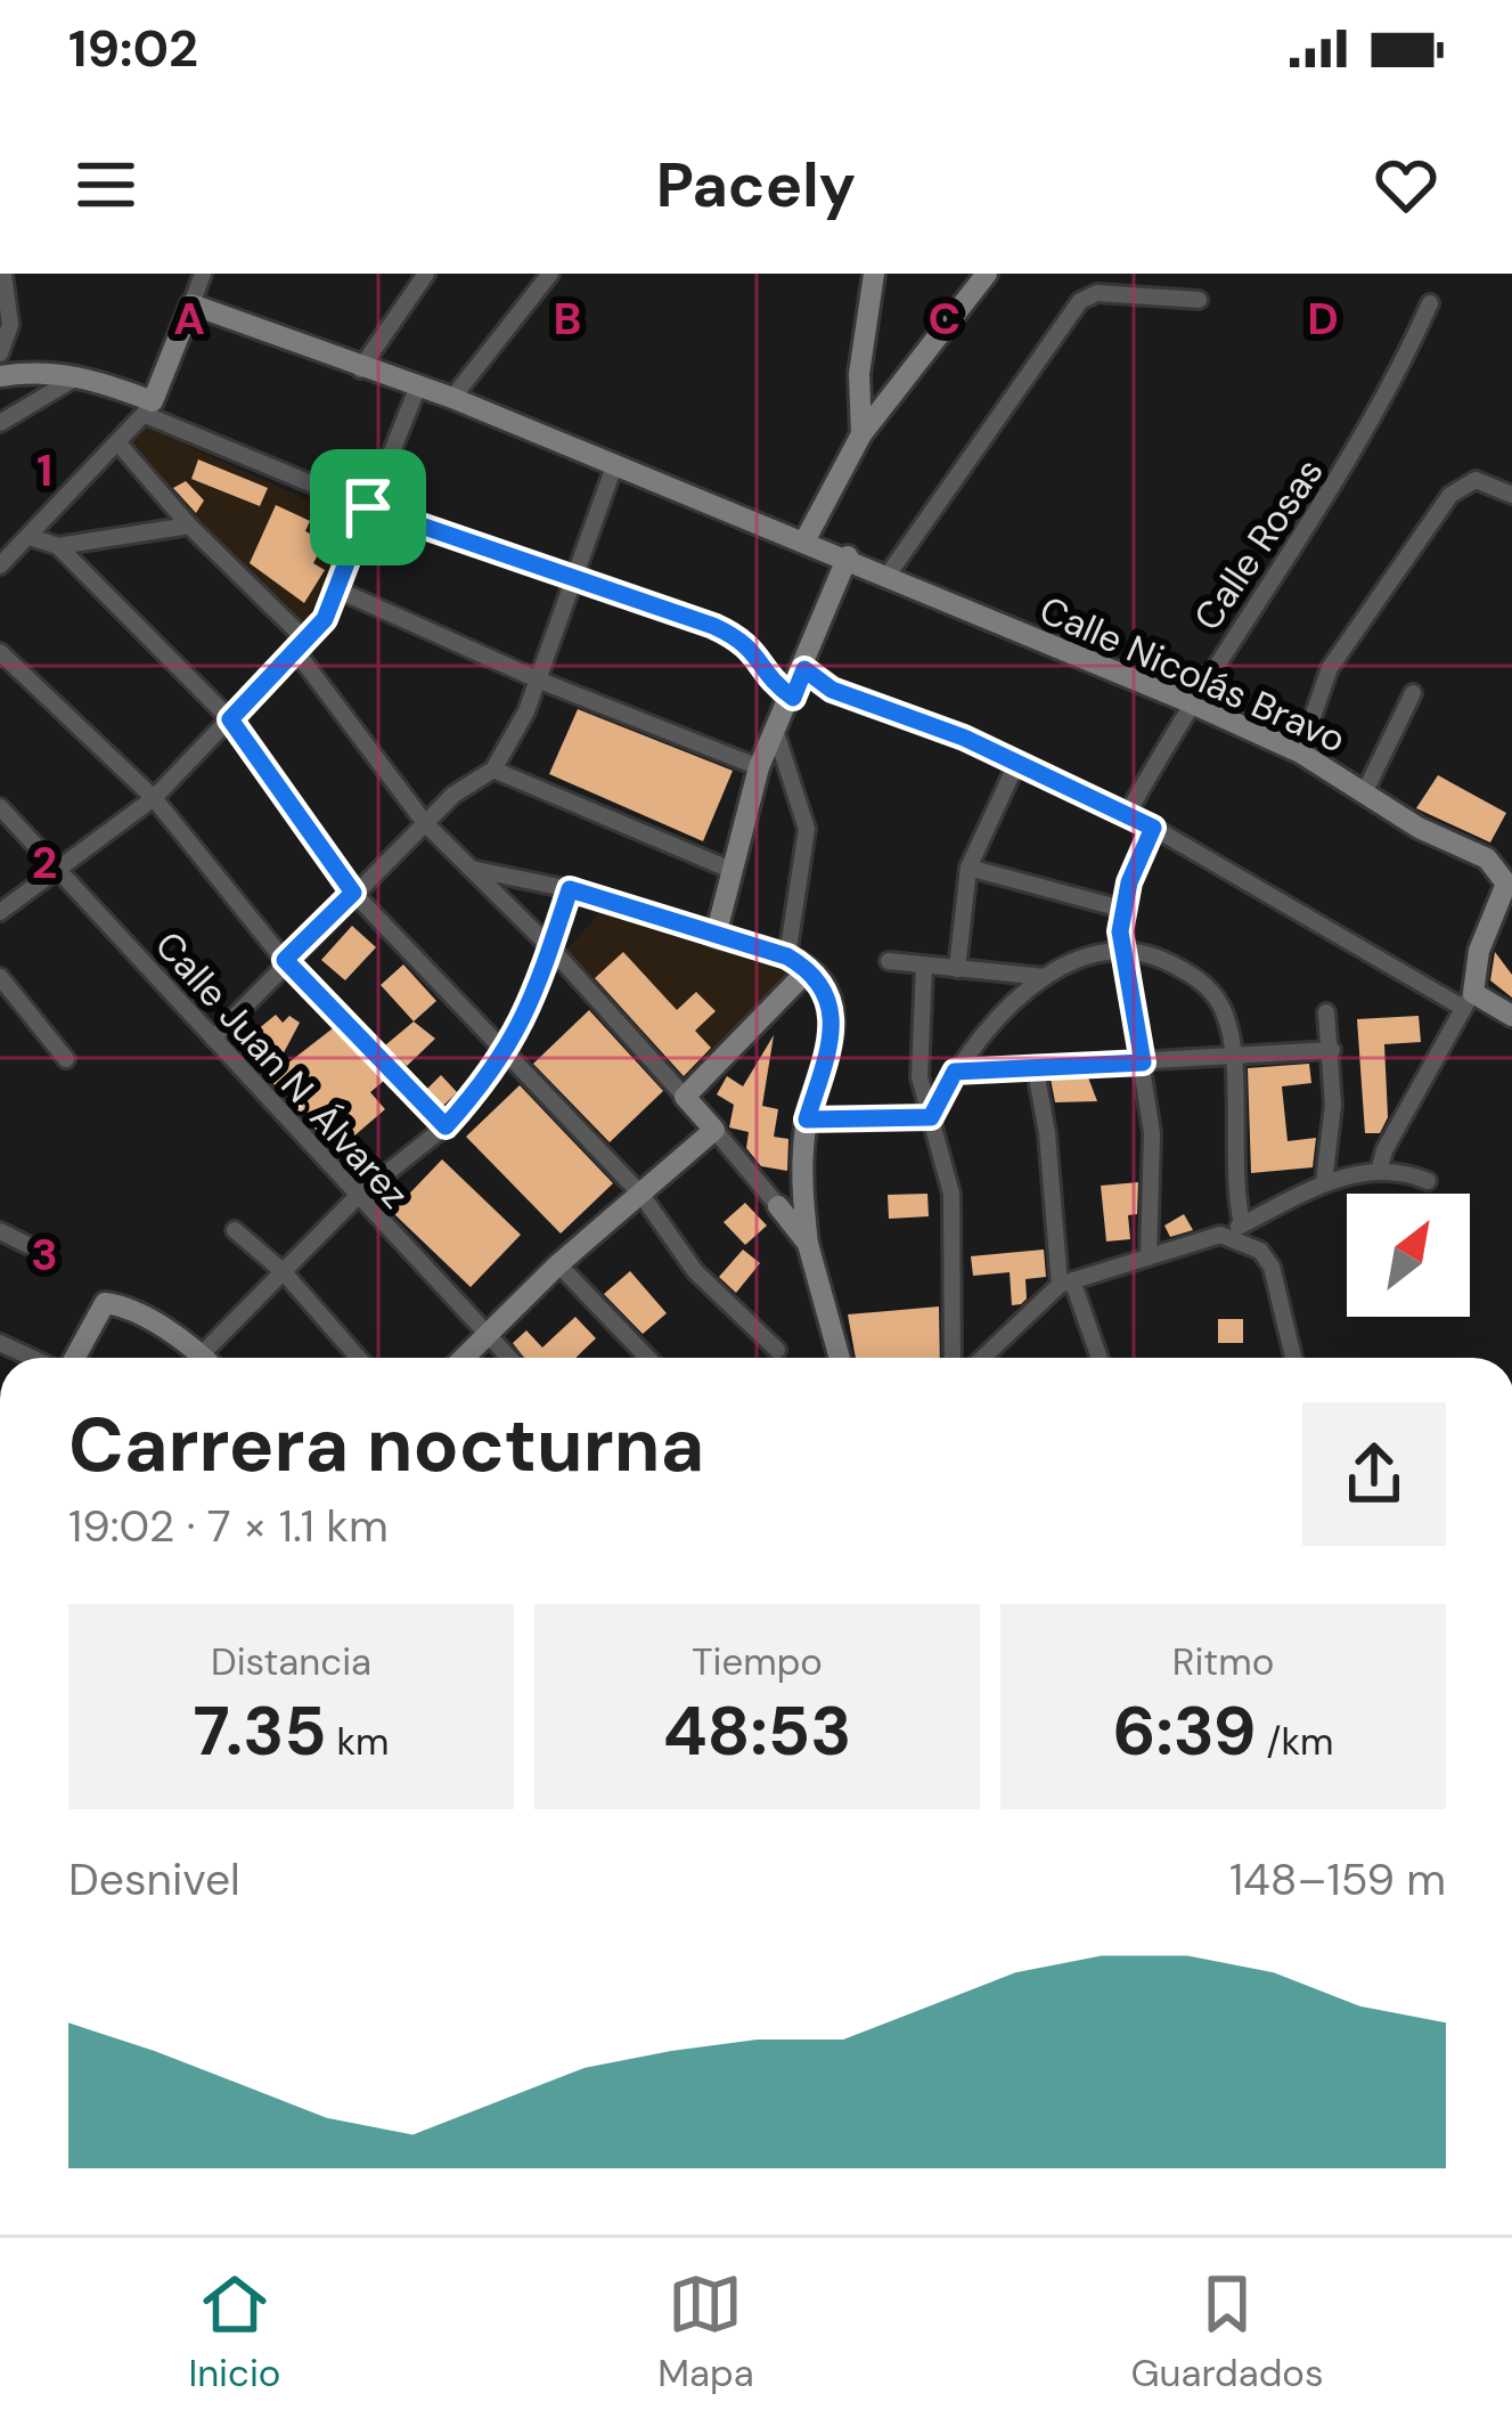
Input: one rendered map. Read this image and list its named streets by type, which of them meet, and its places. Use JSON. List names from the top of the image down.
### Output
{
  "streets": {
    "street": ["Calle Rosas", "Calle Nicolás Bravo", "Calle Juan N. Álvarez"]
  },
  "crossings": [
    ["Calle Rosas", "Calle Nicolás Bravo"]
  ],
  "north": "top right",
  "page": {
    "status": "19:02",
    "header": "Pacely",
    "heading": ["Carrera nocturna", "19:02 · 7 × 1.1 km"],
    "stats": [
      ["Distancia", "7.35 km"],
      ["Tiempo", "48:53"],
      ["Ritmo", "6:39 /km"]
    ],
    "chart": ["Desnivel", "148–159 m"],
    "tabs": ["Inicio", "Mapa", "Guardados"]
  },
  "grid": {
    "columns": [
      "A",
      "B",
      "C",
      "D"
    ],
    "rows": ["1", "2", "3"]
  }
}
